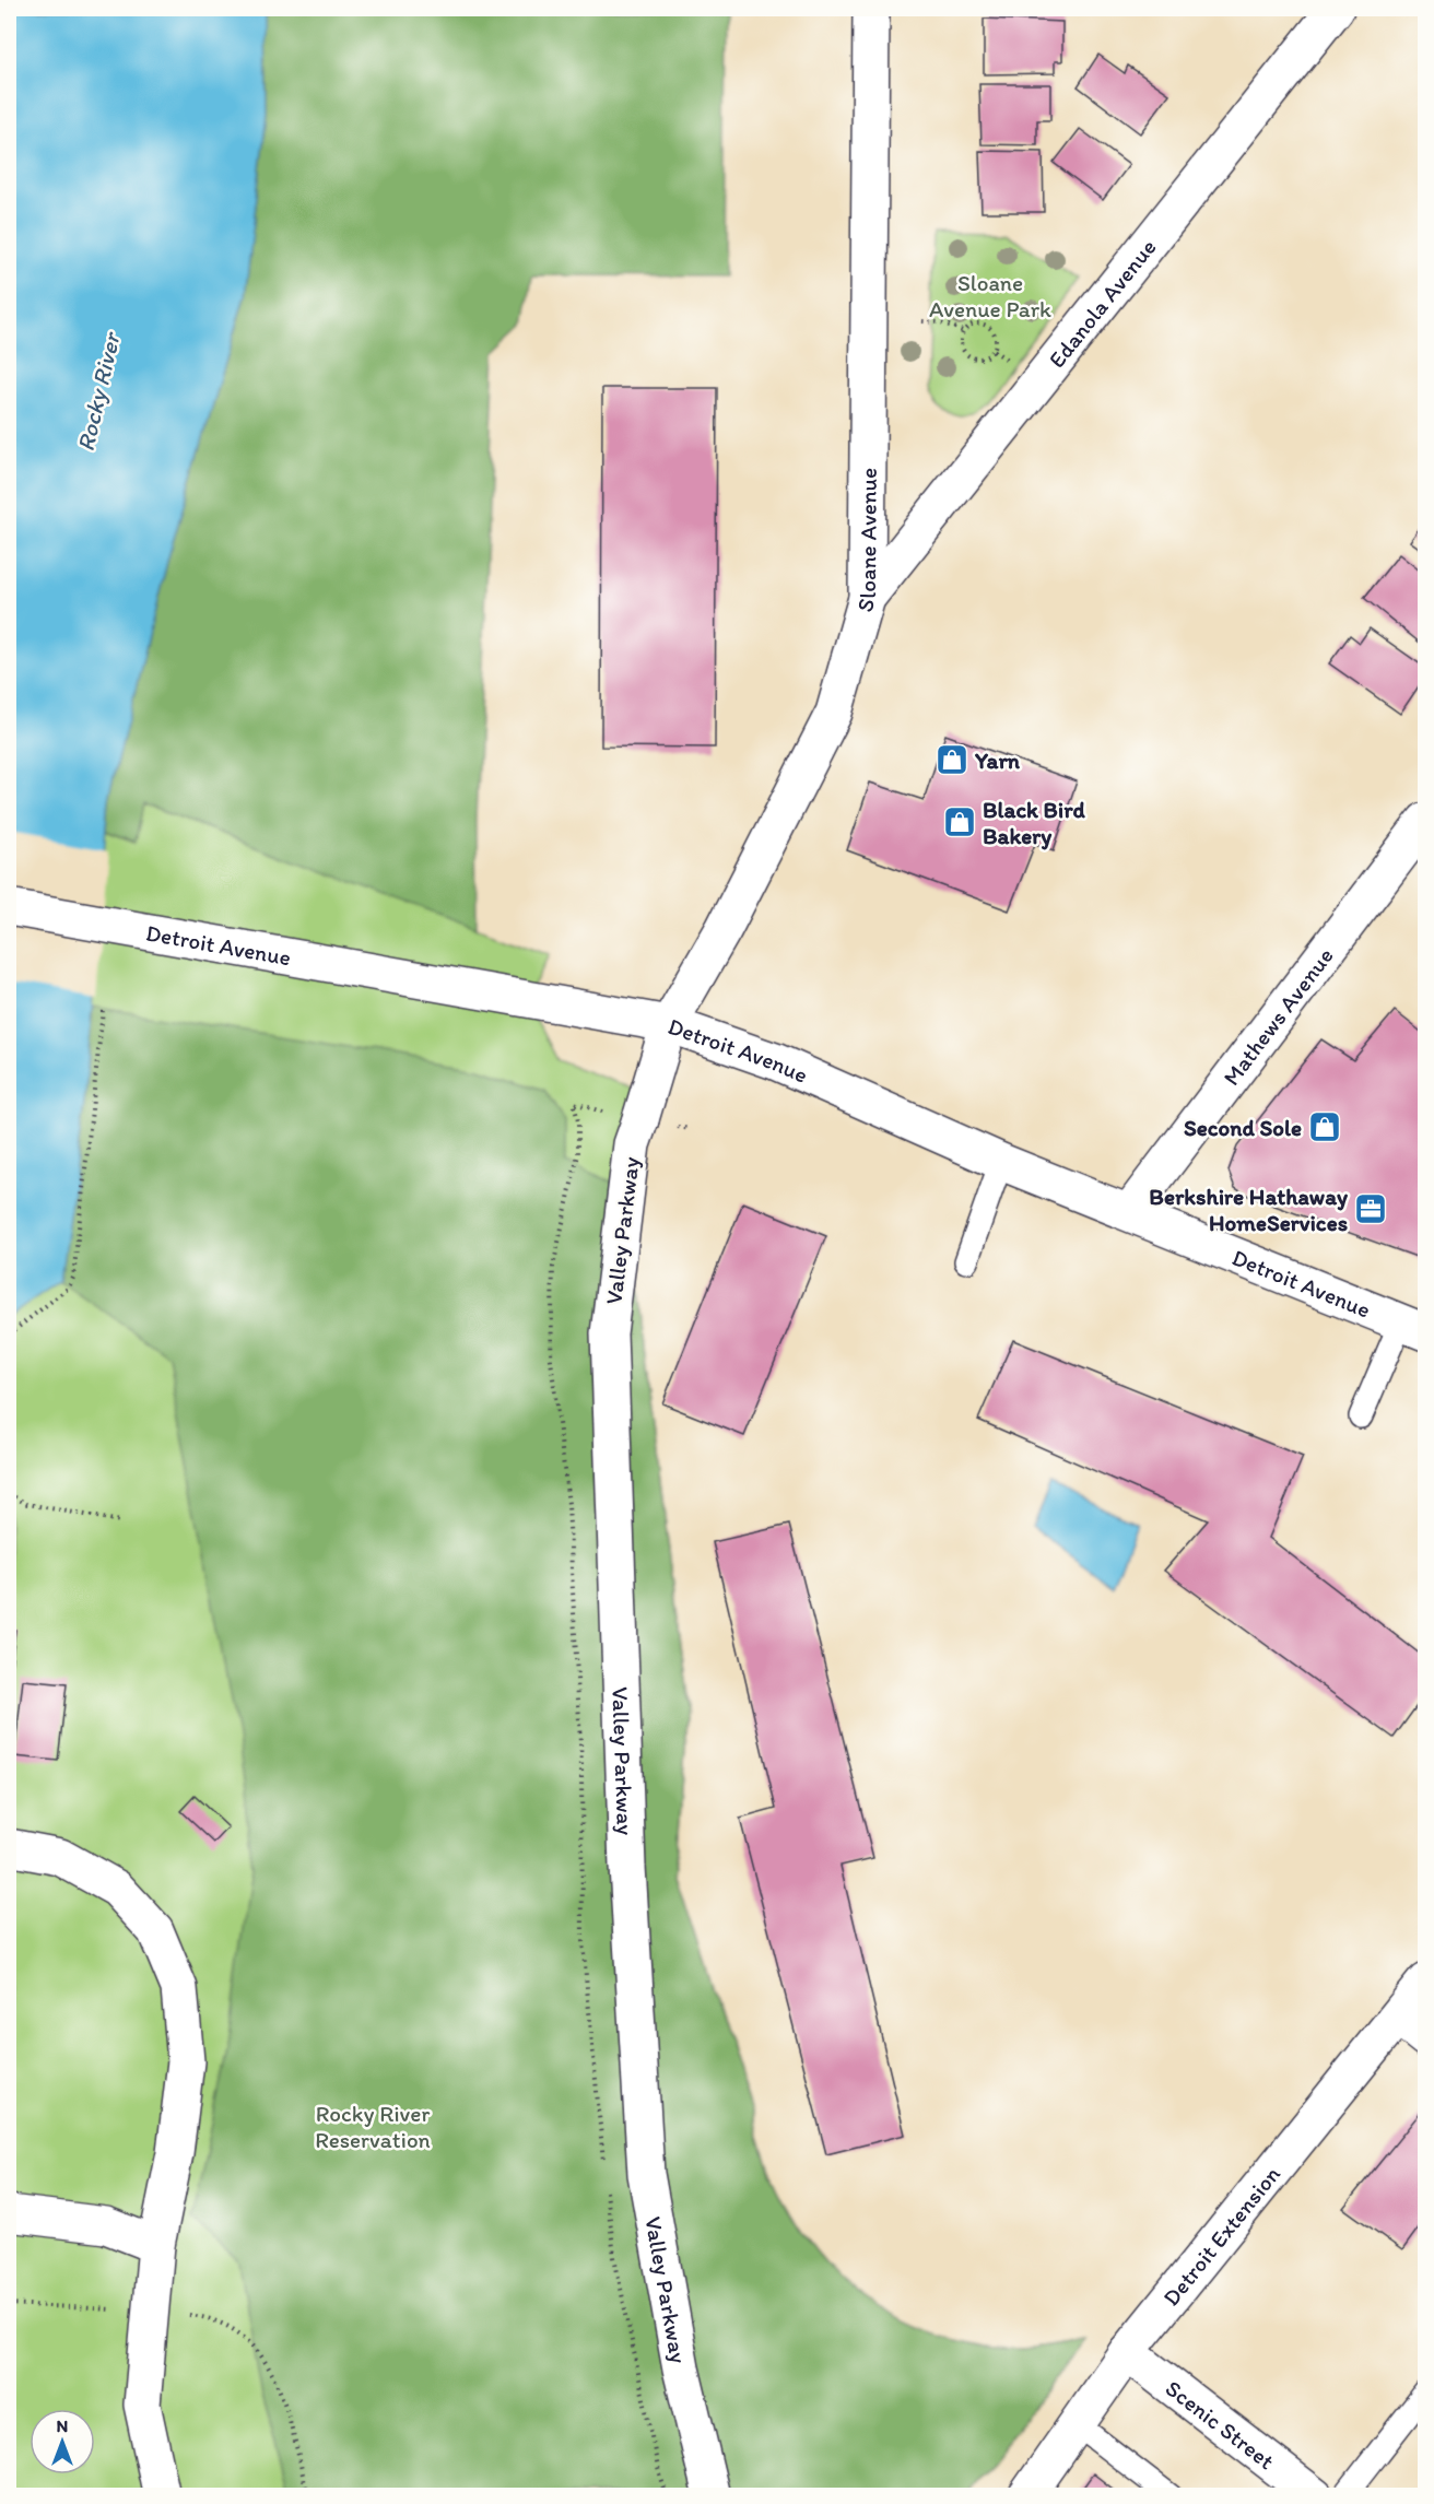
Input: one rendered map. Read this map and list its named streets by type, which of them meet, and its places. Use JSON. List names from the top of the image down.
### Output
{
  "streets": {
    "street": [
      "Edanola Avenue",
      "Sloane Avenue",
      "Detroit Avenue",
      "Mathews Avenue",
      "Valley Parkway",
      "Detroit Extension",
      "Scenic Street"
    ]
  },
  "crossings": [
    ["Edanola Avenue", "Sloane Avenue"],
    ["Sloane Avenue", "Detroit Avenue"],
    ["Sloane Avenue", "Valley Parkway"],
    ["Detroit Avenue", "Mathews Avenue"],
    ["Detroit Avenue", "Valley Parkway"],
    ["Detroit Extension", "Scenic Street"]
  ],
  "water": ["Rocky River"],
  "parks": ["Sloane Avenue Park", "Rocky River Reservation"],
  "places": {
    "shop": ["Yarn", "Black Bird Bakery", "Second Sole"],
    "office": ["Berkshire Hathaway HomeServices"]
  },
  "north": "top"
}
